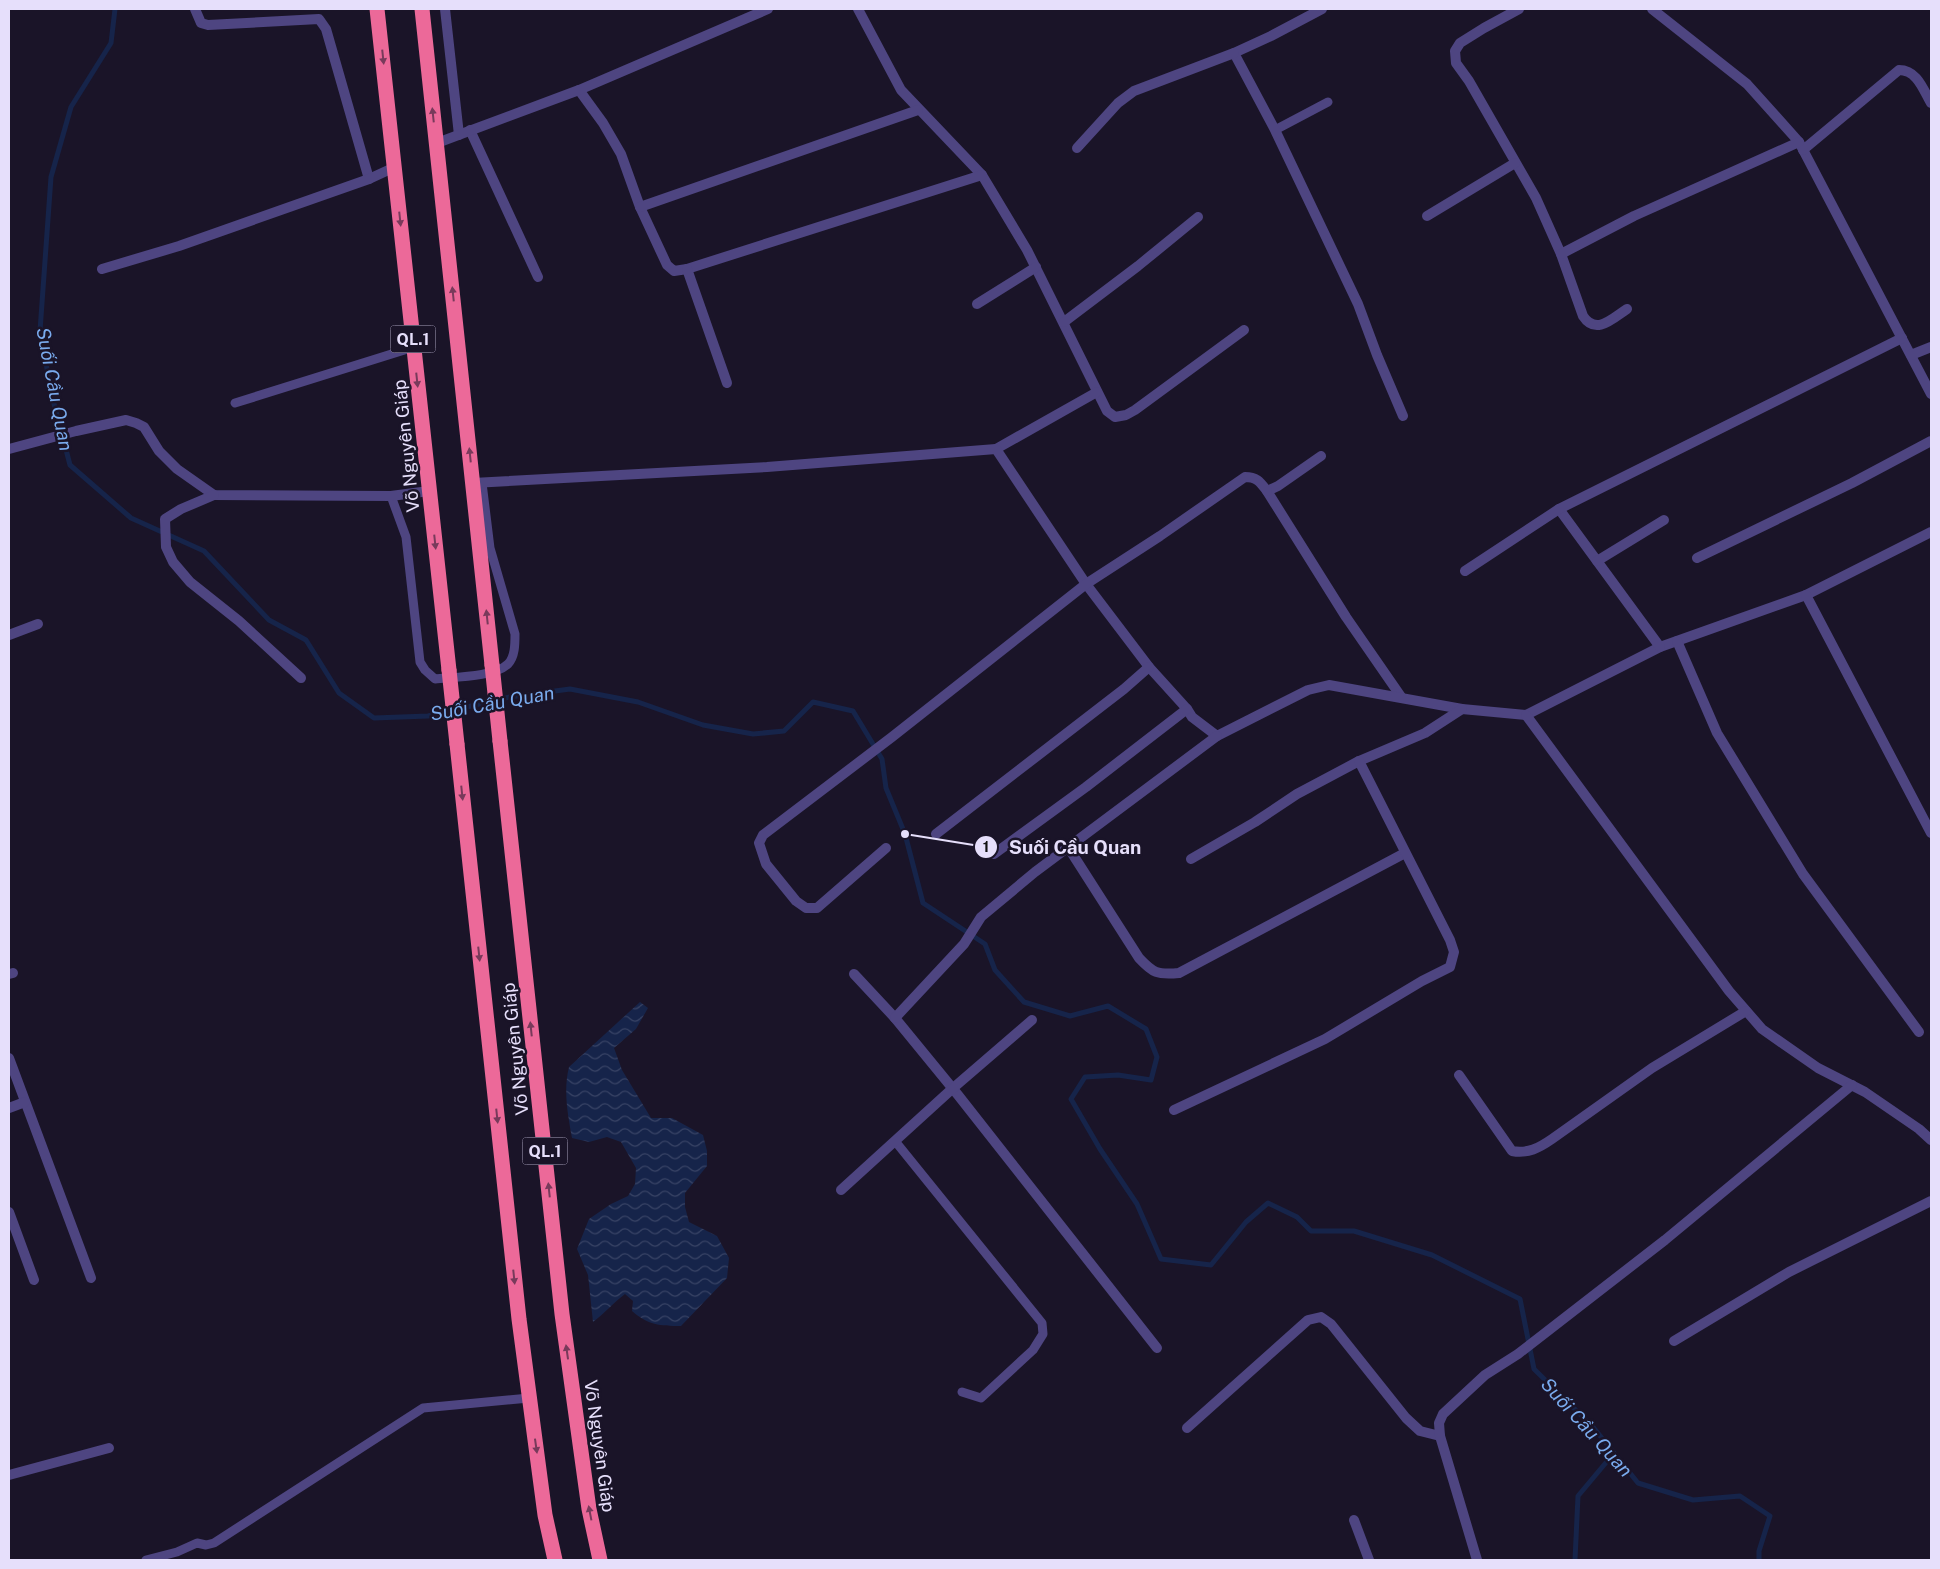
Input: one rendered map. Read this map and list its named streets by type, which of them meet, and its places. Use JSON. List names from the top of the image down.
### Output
{
  "streets": {
    "highway": ["QL.1", "Võ Nguyên Giáp"]
  },
  "crossings": [
    ["QL.1", "Võ Nguyên Giáp"]
  ],
  "water": ["Suối Cầu Quan"],
  "places": ["Suối Cầu Quan"]
}
